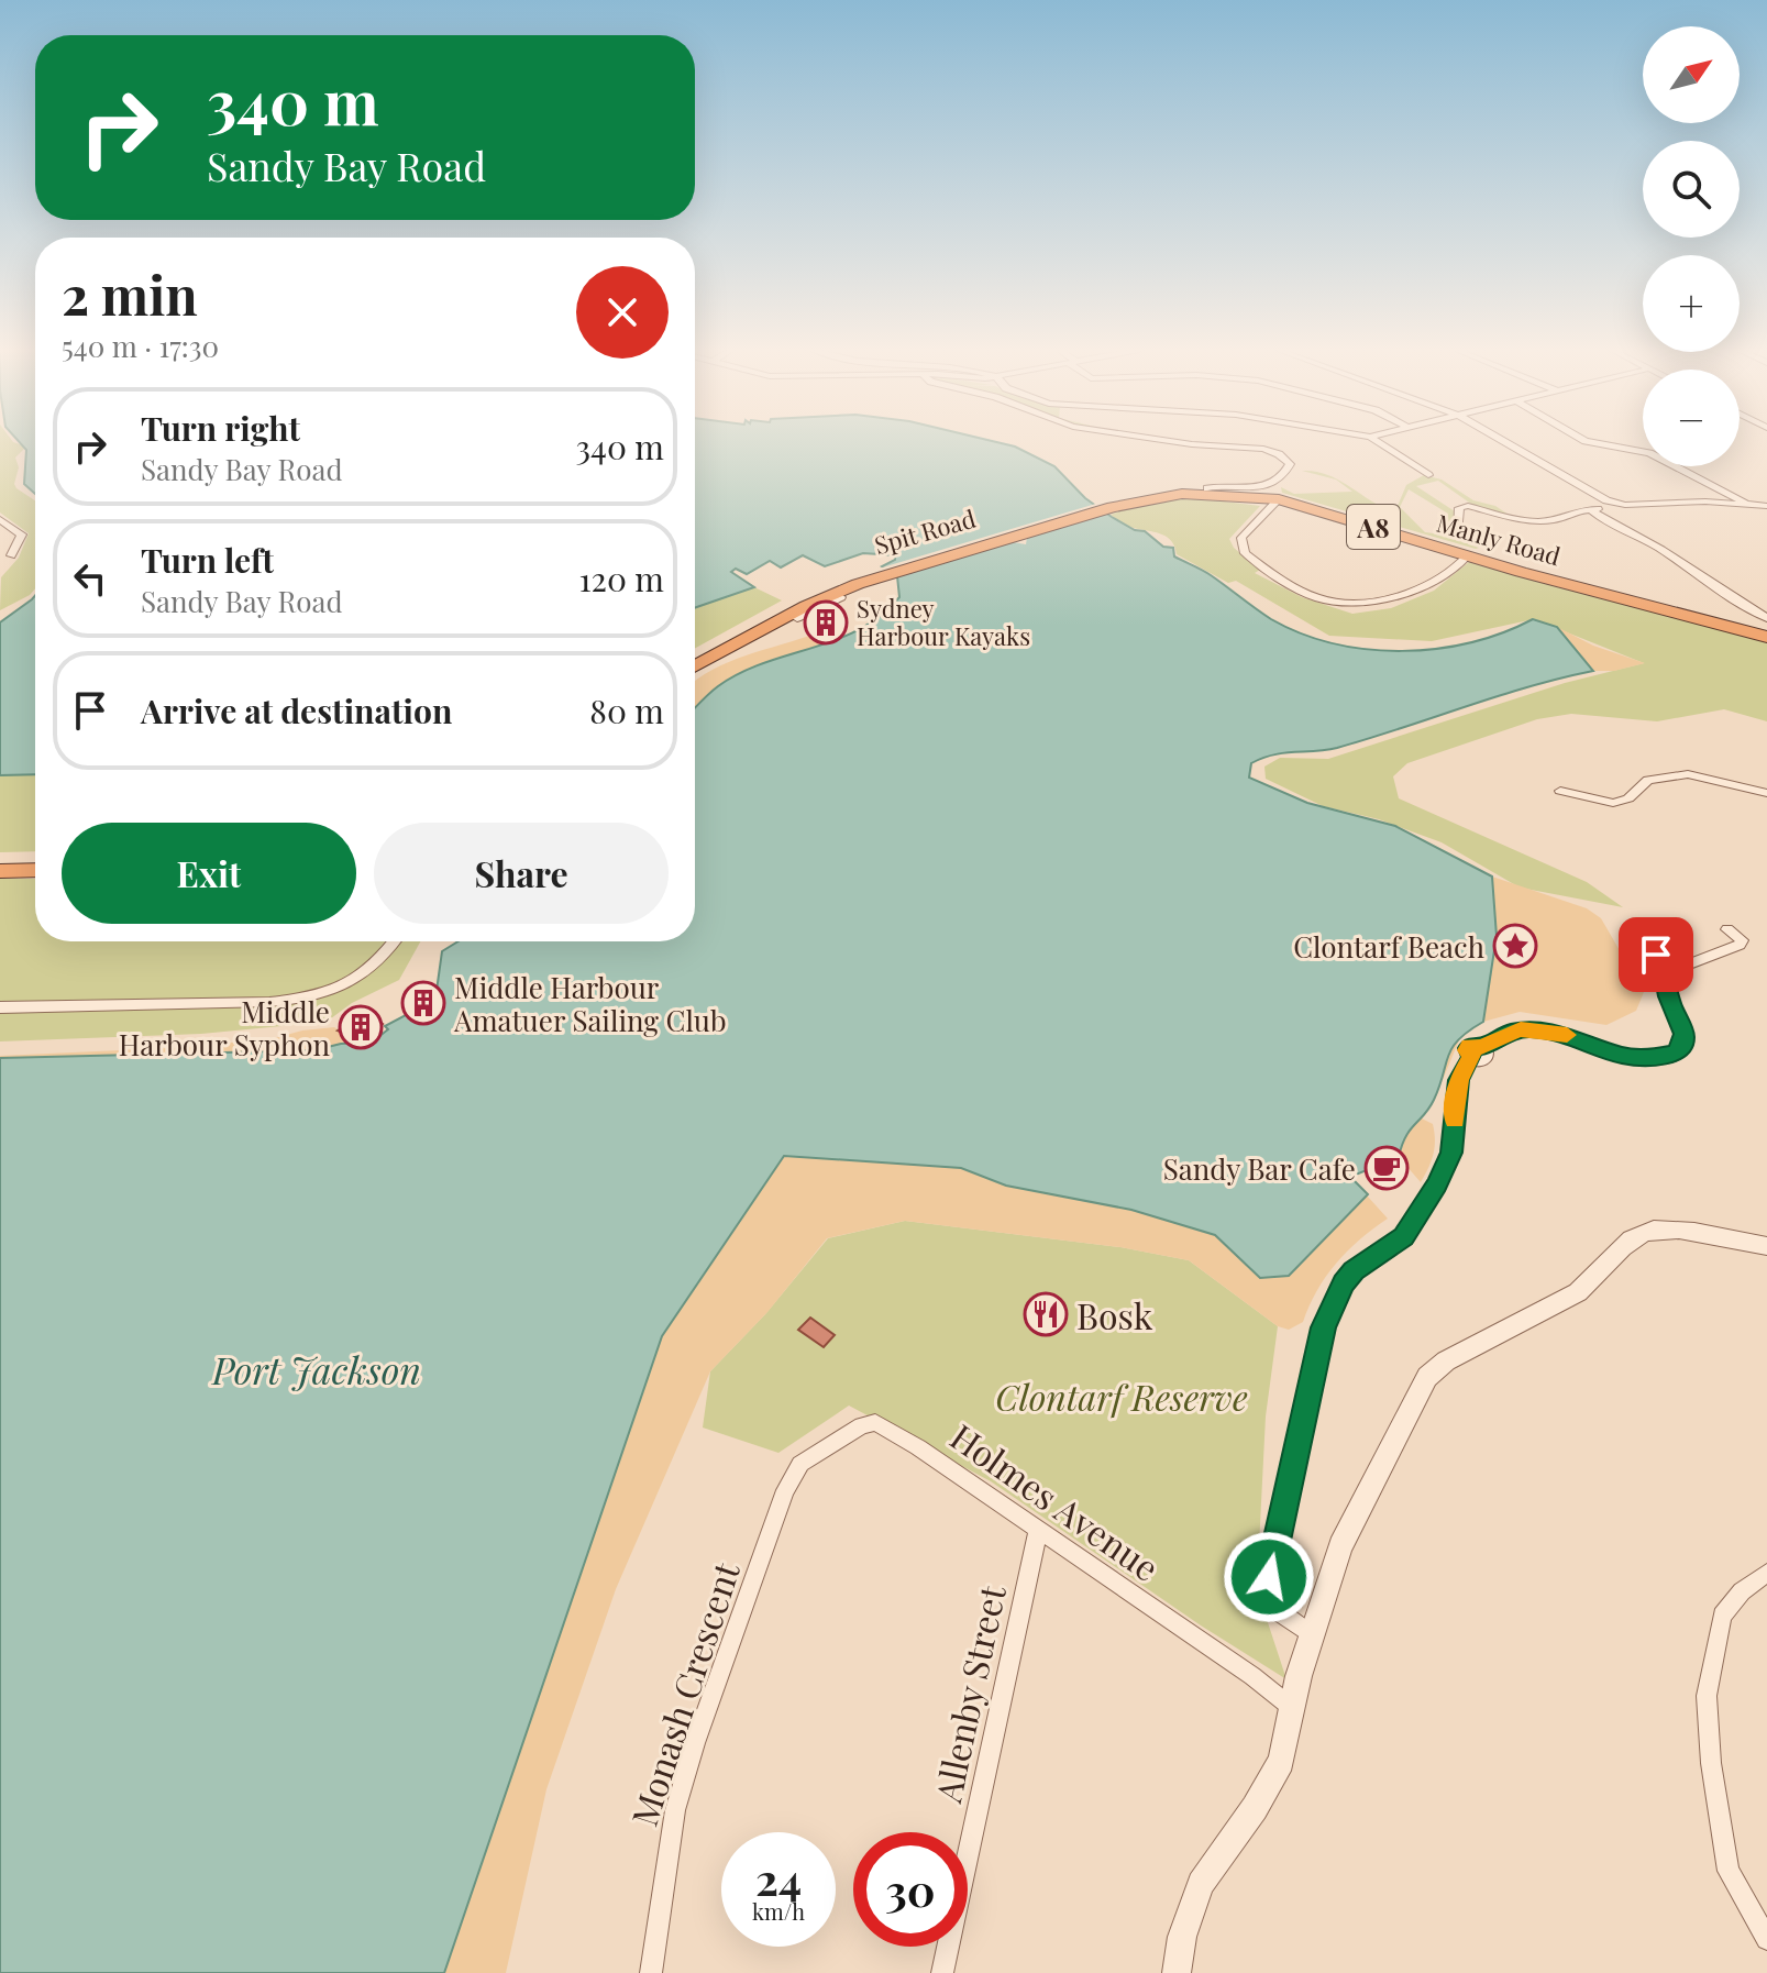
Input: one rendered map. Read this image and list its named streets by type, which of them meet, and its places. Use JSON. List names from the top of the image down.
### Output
{
  "streets": {
    "highway": ["A8", "Spit Road", "Manly Road"],
    "street": ["Holmes Avenue", "Monash Crescent", "Allenby Street"]
  },
  "crossings": [
    ["Spit Road", "Manly Road"],
    ["Holmes Avenue", "Monash Crescent"],
    ["Holmes Avenue", "Allenby Street"]
  ],
  "water": ["Port Jackson"],
  "parks": ["Clontarf Reserve"],
  "places": {
    "building": ["Sydney Harbour Kayaks", "Middle Harbour Amatuer Sailing Club", "Middle Harbour Syphon"],
    "place": ["Clontarf Beach"],
    "cafe": ["Sandy Bar Cafe"],
    "restaurant": ["Bosk"]
  },
  "north": "top right",
  "page": {
    "map_buttons": ["+", "−"],
    "turn": ["340 m", "Sandy Bay Road"],
    "heading": ["2 min", "540 m · 17:30"],
    "list": [
      {
        "name": "Turn right",
        "note": "Sandy Bay Road",
        "value": "340 m"
      },
      {
        "name": "Turn left",
        "note": "Sandy Bay Road",
        "value": "120 m"
      },
      {
        "name": "Arrive at destination",
        "value": "80 m"
      }
    ],
    "buttons": ["Exit", "Share"],
    "speed": "24 km/h",
    "limit": "30"
  }
}
